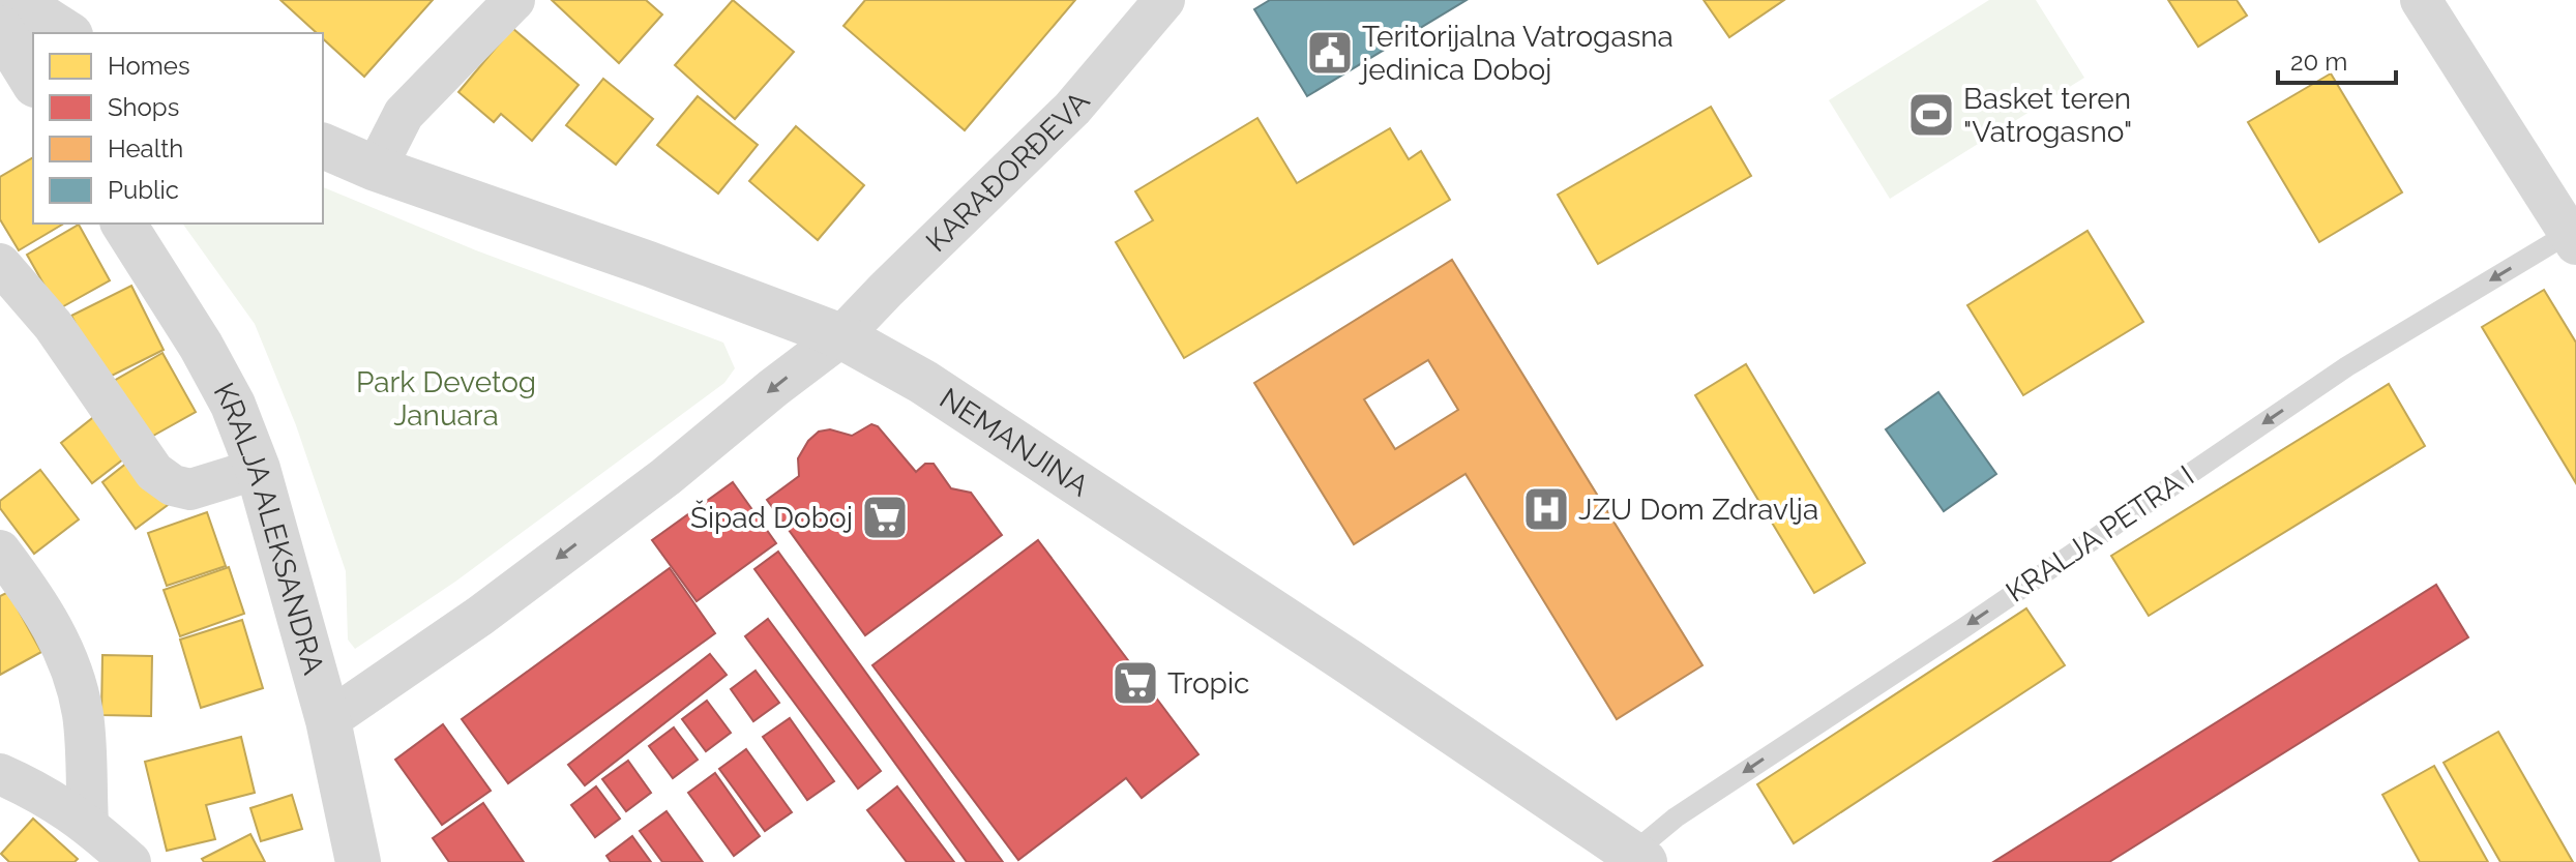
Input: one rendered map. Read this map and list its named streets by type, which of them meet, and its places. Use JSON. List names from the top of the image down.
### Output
{
  "streets": {
    "street": ["KARAĐORĐEVA", "NEMANJINA", "KRALJA ALEKSANDRA"],
    "lane": ["KRALJA PETRA I"]
  },
  "crossings": [
    ["KARAĐORĐEVA", "NEMANJINA"],
    ["KARAĐORĐEVA", "KRALJA ALEKSANDRA"],
    ["NEMANJINA", "KRALJA PETRA I"]
  ],
  "one_way": ["KARAĐORĐEVA", "KRALJA PETRA I"],
  "parks": ["Park Devetog Januara"],
  "places": {
    "public building": ["Teritorijalna Vatrogasna jedinica Doboj"],
    "sports": ["Basket teren \"Vatrogasno\""],
    "hospital": ["JZU Dom Zdravlja"],
    "supermarket": ["Šipad Doboj", "Tropic"]
  },
  "legend": [
    "Homes",
    "Shops",
    "Health",
    "Public"
  ],
  "scale_bar": "20 m"
}
